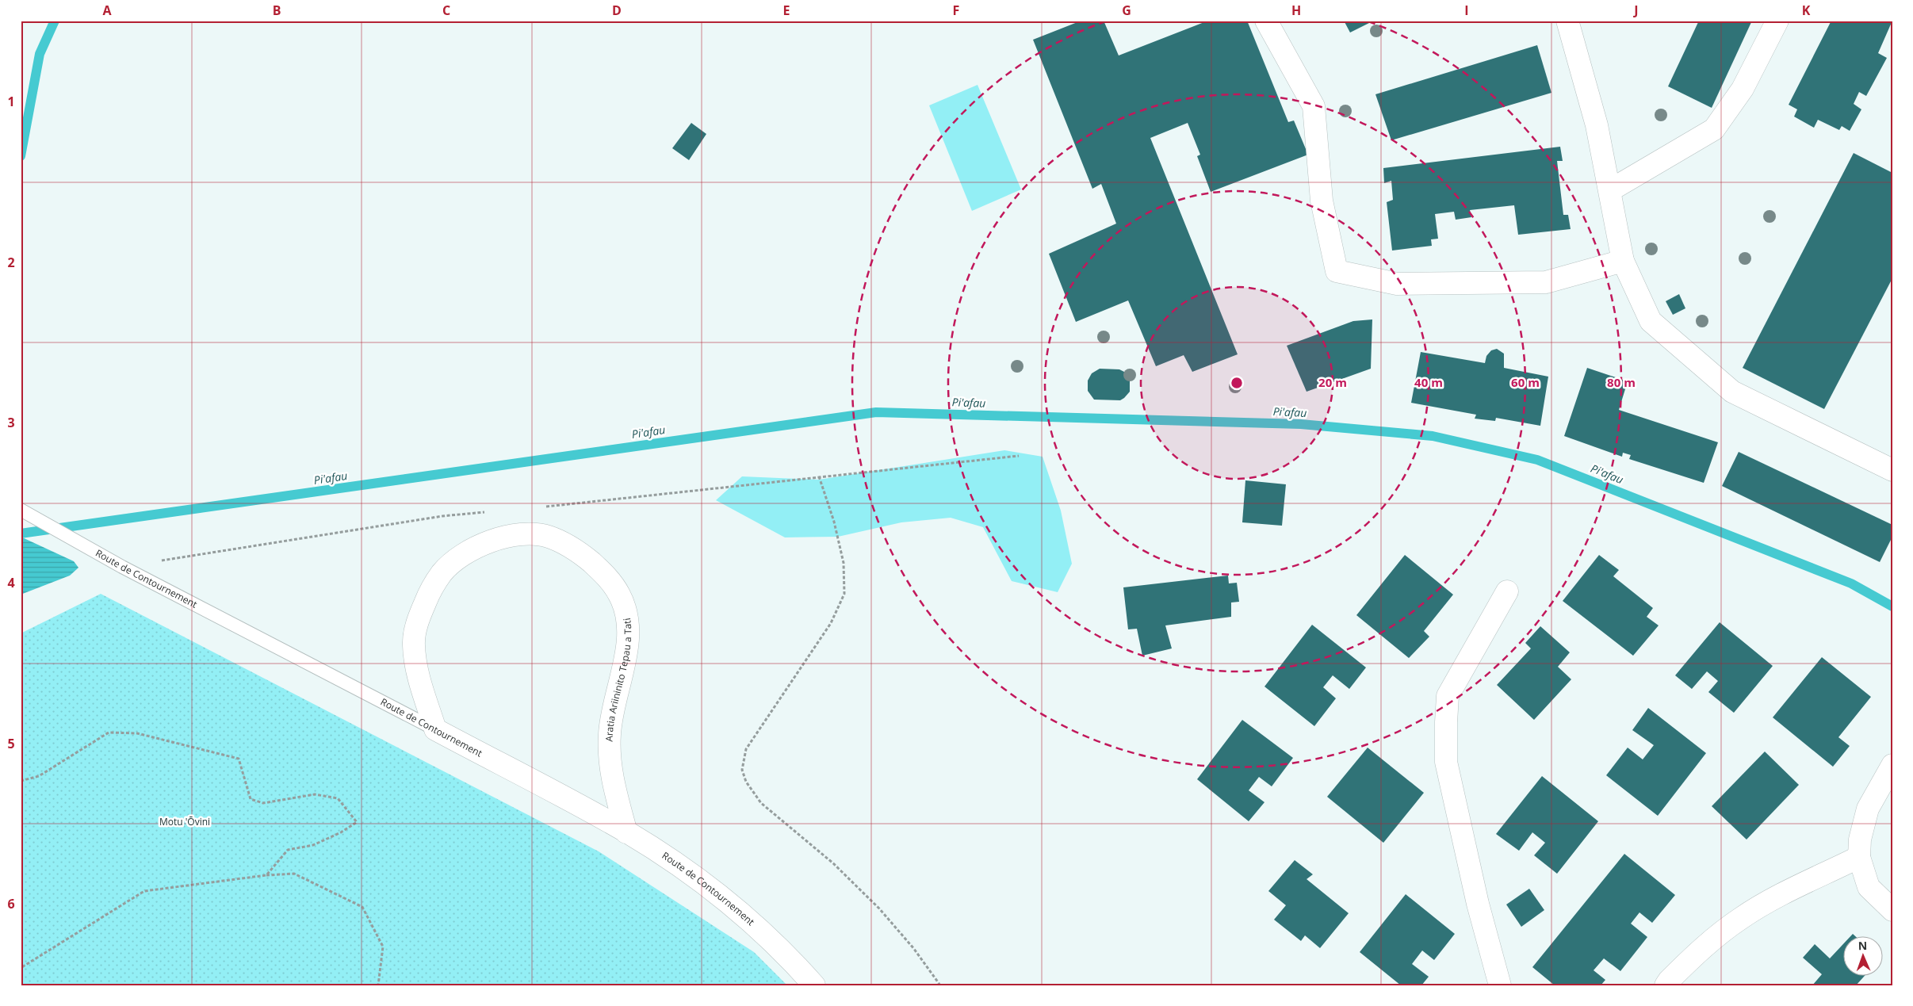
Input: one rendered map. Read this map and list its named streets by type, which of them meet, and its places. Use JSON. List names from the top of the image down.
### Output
{
  "streets": {
    "street": ["Route de Contournement", "Aratia Ariininito Tepau a Tati"]
  },
  "crossings": [
    ["Route de Contournement", "Aratia Ariininito Tepau a Tati"]
  ],
  "water": ["Pi'afau"],
  "parks": ["Motu 'Ōvini"],
  "north": "top",
  "grid": {
    "columns": [
      "A",
      "B",
      "C",
      "D",
      "E",
      "F",
      "G",
      "H",
      "I",
      "J",
      "K"
    ],
    "rows": [
      "1",
      "2",
      "3",
      "4",
      "5",
      "6"
    ]
  },
  "rings": [
    "20 m",
    "40 m",
    "60 m",
    "80 m"
  ]
}
